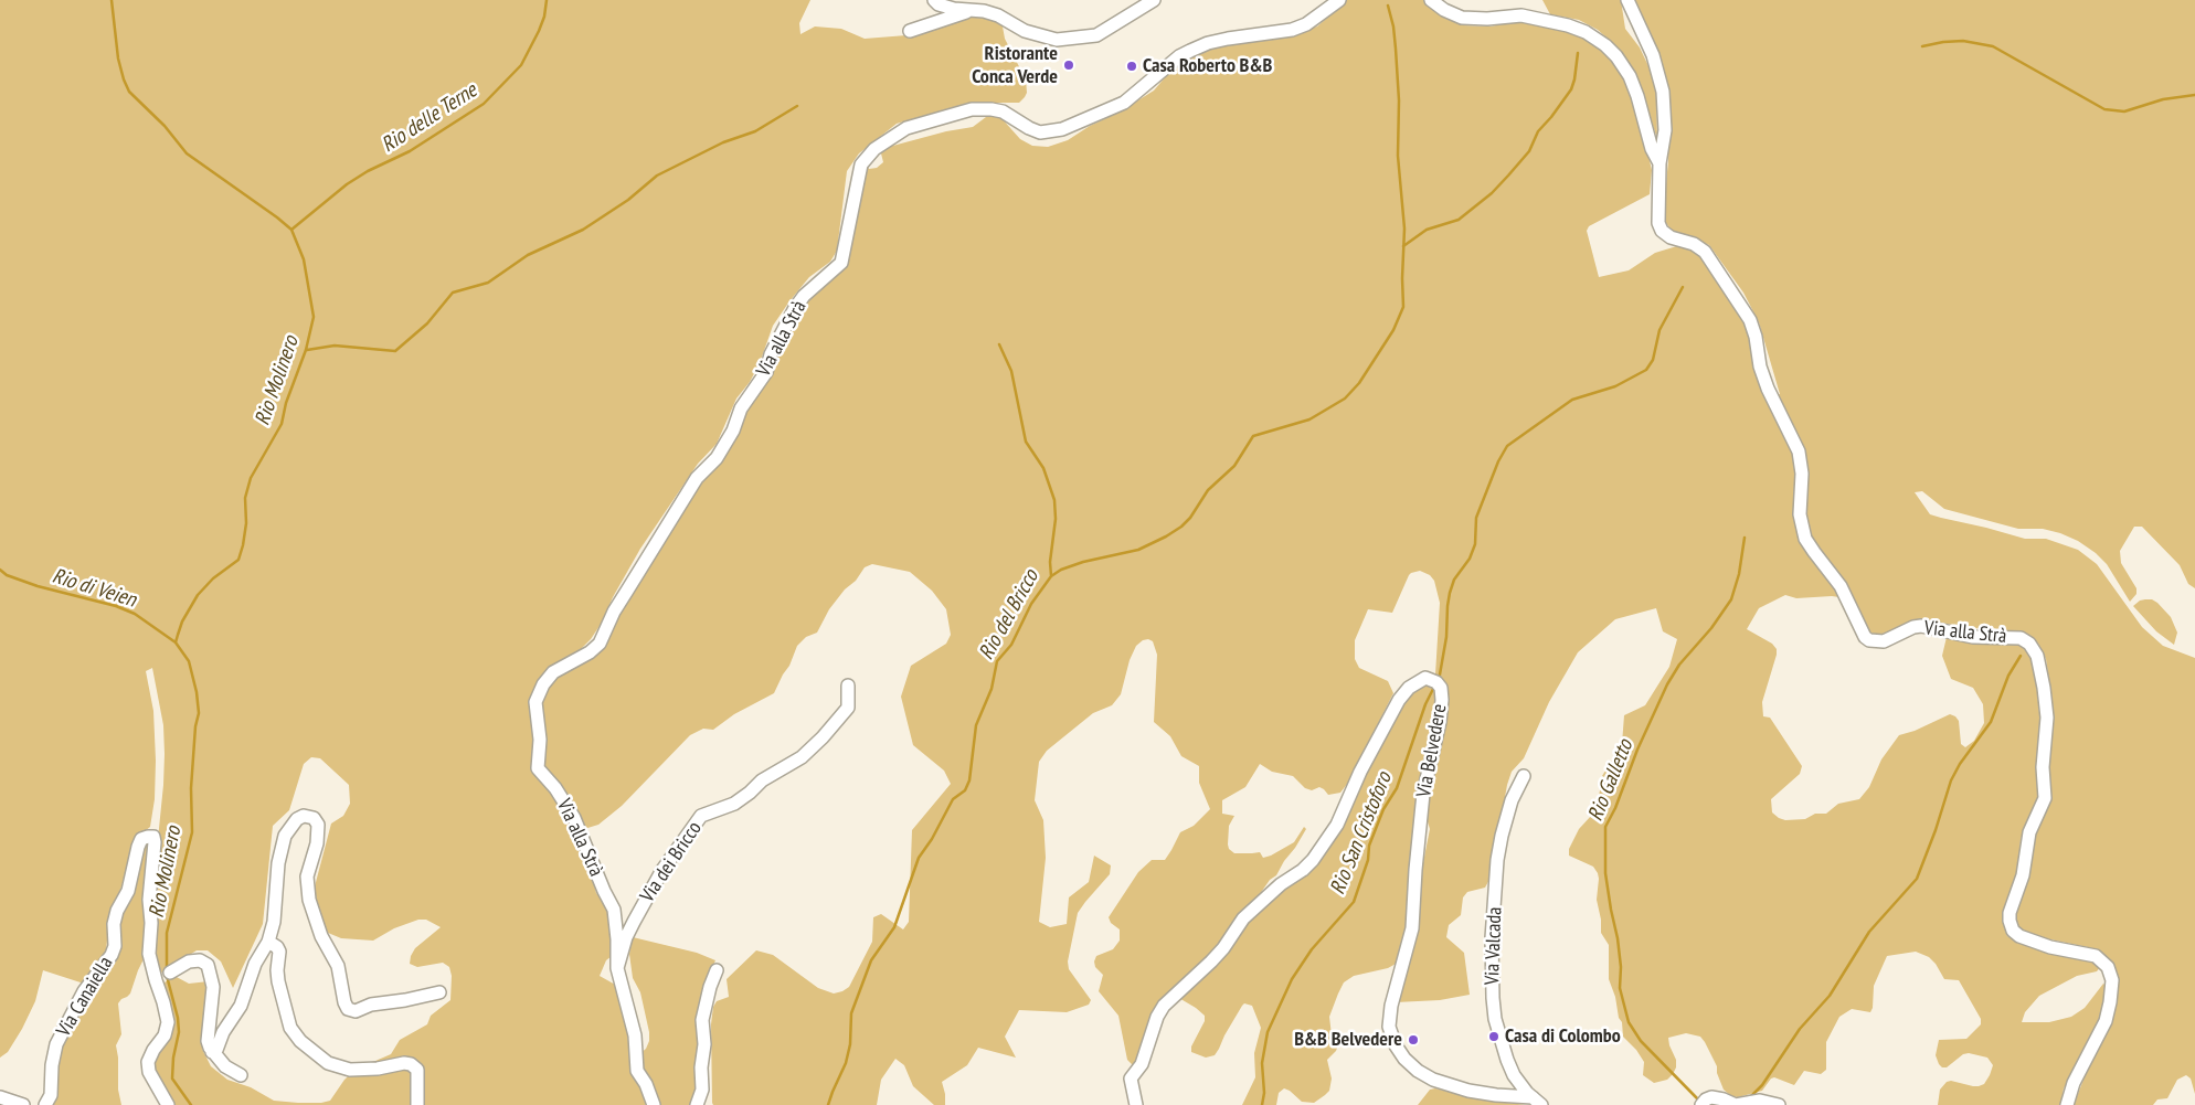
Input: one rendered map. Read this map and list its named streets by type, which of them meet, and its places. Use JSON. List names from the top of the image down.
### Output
{
  "streets": {
    "street": [
      "Via alla Strà",
      "Via Belvedere",
      "Via dei Bricco",
      "Via Valcada",
      "Via Canaiella"
    ]
  },
  "crossings": [
    ["Via alla Strà", "Via dei Bricco"],
    ["Via Belvedere", "Via Valcada"]
  ],
  "water": [
    "Rio delle Terne",
    "Rio Molinero",
    "Rio di Veien",
    "Rio del Bricco",
    "Rio Galletto",
    "Rio San Cristoforo"
  ],
  "places": [
    "Ristorante Conca Verde",
    "Casa Roberto B&B",
    "Casa di Colombo",
    "B&B Belvedere"
  ]
}
